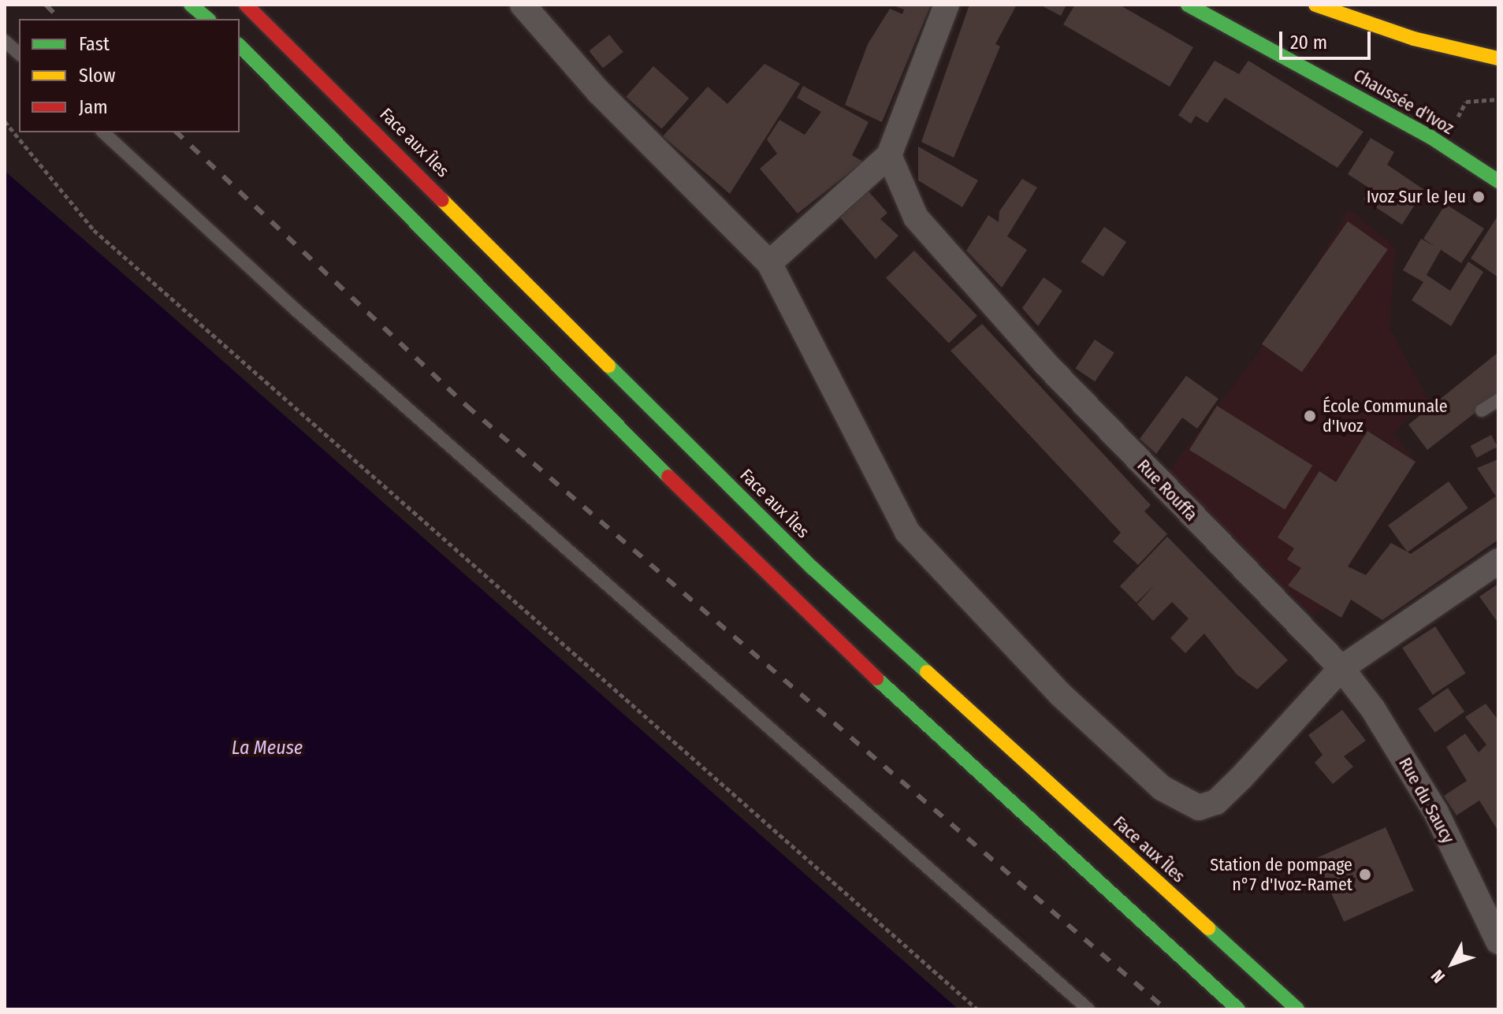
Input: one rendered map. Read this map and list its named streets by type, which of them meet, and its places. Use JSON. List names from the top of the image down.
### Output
{
  "streets": {
    "main road": ["Chaussée d'Ivoz", "Face aux Îles"],
    "street": ["Rue Rouffa", "Rue du Saucy"]
  },
  "crossings": [
    ["Rue Rouffa", "Rue du Saucy"]
  ],
  "water": ["La Meuse"],
  "places": ["Ivoz Sur le Jeu", "École Communale d'Ivoz", "Station de pompage n°7 d'Ivoz-Ramet"],
  "legend": ["Fast", "Slow", "Jam"],
  "scale_bar": "20 m",
  "north": "bottom left"
}
